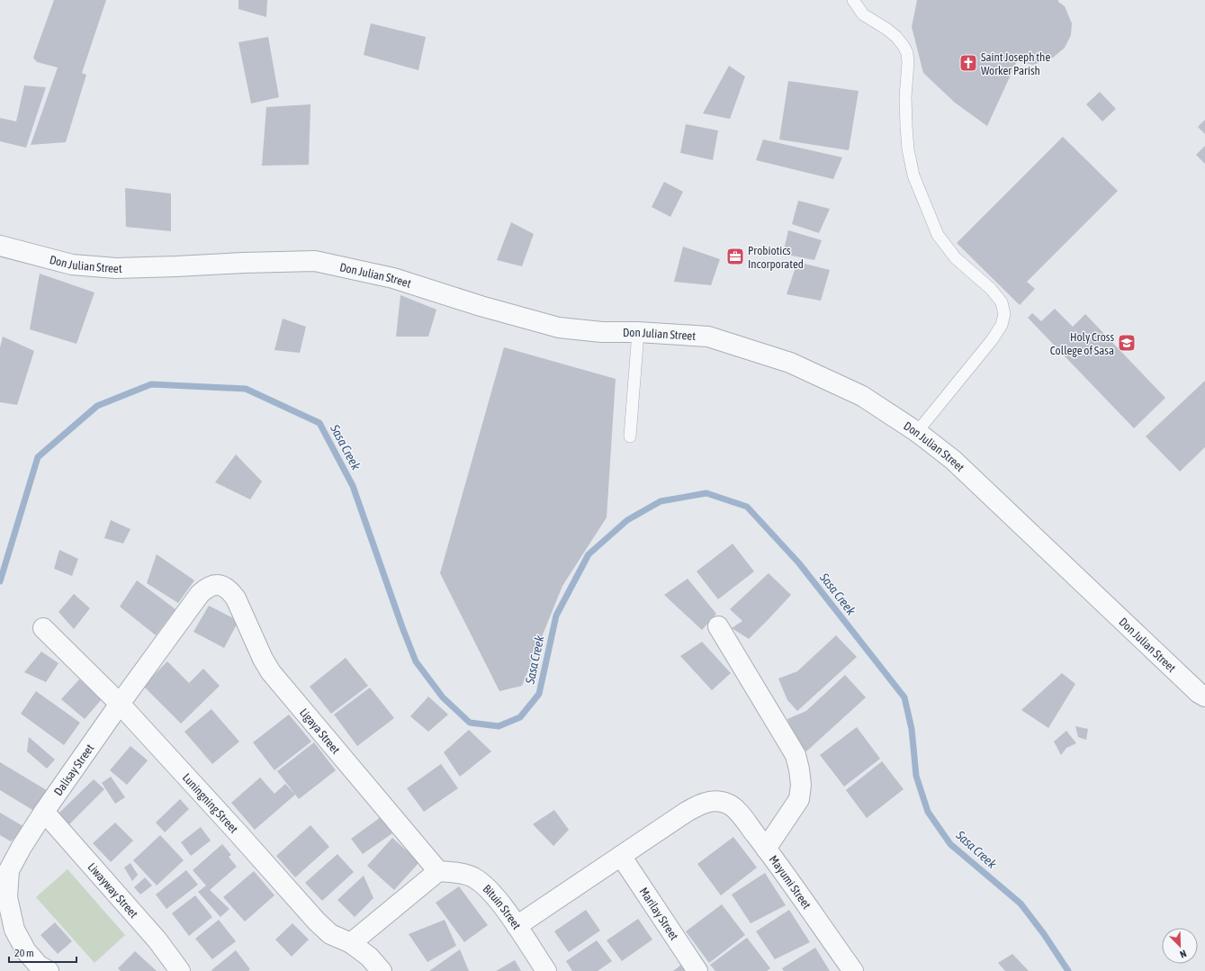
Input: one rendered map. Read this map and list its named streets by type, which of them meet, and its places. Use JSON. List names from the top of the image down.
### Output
{
  "streets": {
    "street": [
      "Don Julian Street",
      "Ligaya Street",
      "Dalisay Street",
      "Luningning Street",
      "Mayumi Street",
      "Liwayway Street",
      "Bituin Street",
      "Marilay Street"
    ]
  },
  "crossings": [
    ["Ligaya Street", "Dalisay Street"],
    ["Ligaya Street", "Bituin Street"],
    ["Dalisay Street", "Luningning Street"],
    ["Dalisay Street", "Liwayway Street"],
    ["Mayumi Street", "Marilay Street"]
  ],
  "water": ["Sasa Creek"],
  "places": {
    "church": ["Saint Joseph the Worker Parish"],
    "office": ["Probiotics Incorporated"],
    "school or university": ["Holy Cross College of Sasa"]
  },
  "scale_bar": "20 m",
  "north": "bottom right"
}
